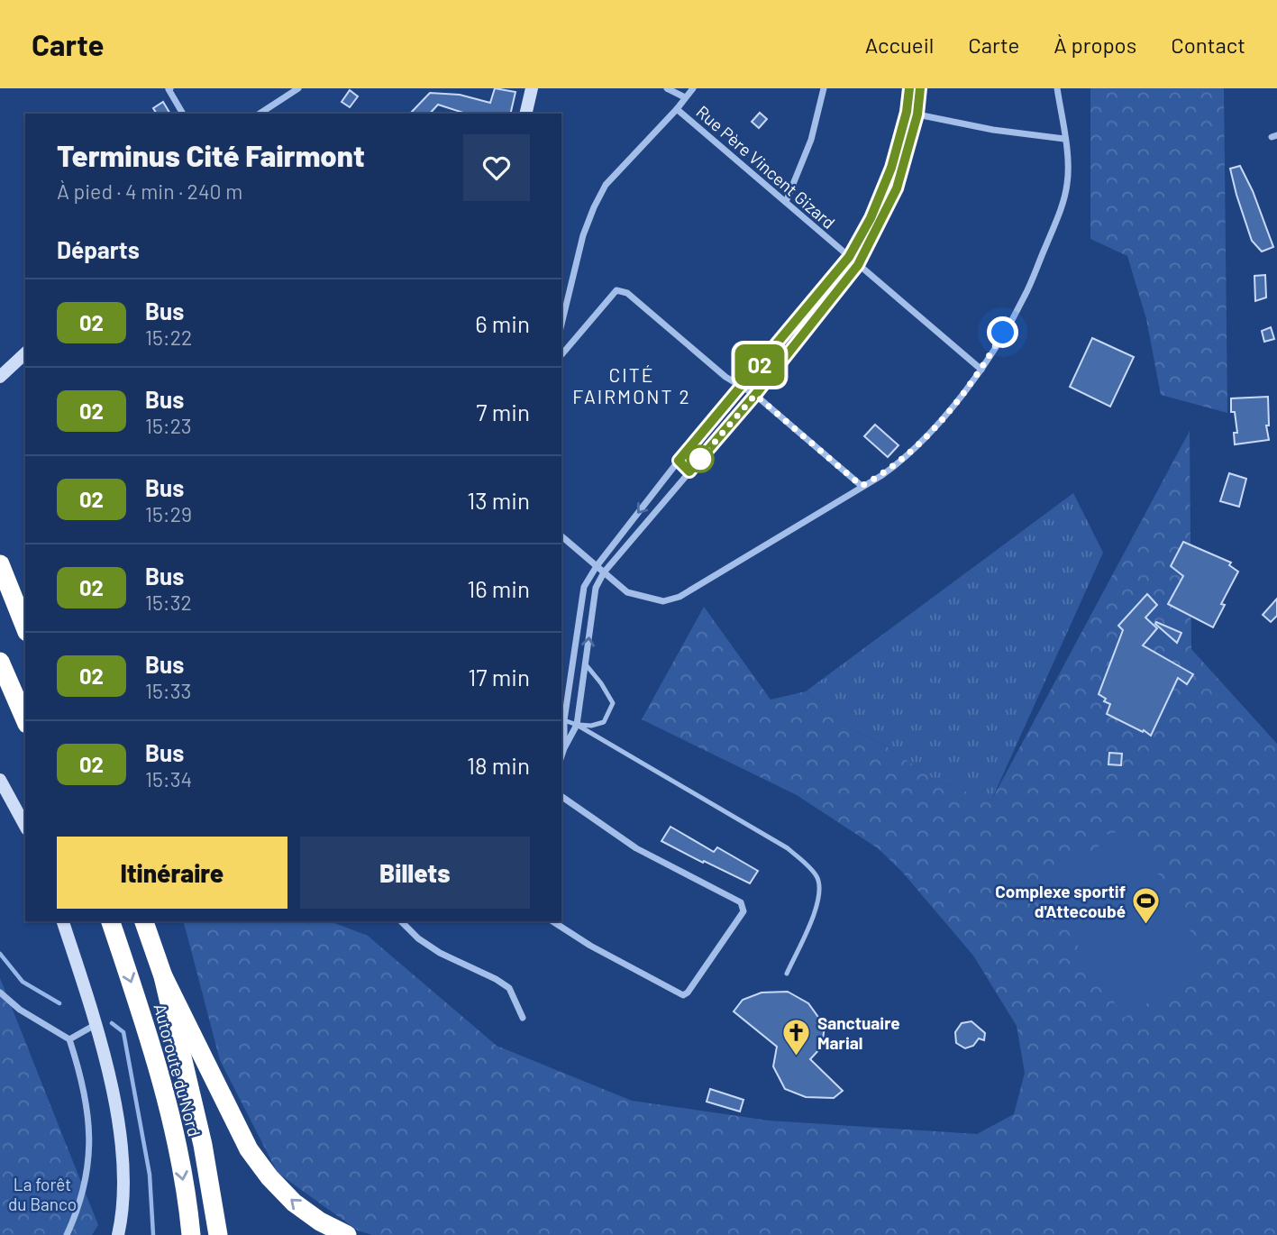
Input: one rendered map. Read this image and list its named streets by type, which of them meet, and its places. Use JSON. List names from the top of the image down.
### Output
{
  "streets": {
    "highway": ["Autoroute du Nord"],
    "street": ["Rue Père Vincent Gizard"]
  },
  "districts": ["CITÉ FAIRMONT 2"],
  "parks": ["La forêt du Banco"],
  "places": {
    "sports": ["Complexe sportif d'Attecoubé"],
    "church": ["Sanctuaire Marial"]
  },
  "lines": ["bus line 02"],
  "page": {
    "header": "Carte",
    "nav": [
      "Accueil",
      "Carte",
      "À propos",
      "Contact"
    ],
    "on_map": "02",
    "heading": [
      ["Terminus Cité Fairmont", "À pied · 4 min · 240 m"],
      "Départs"
    ],
    "list": [
      {
        "mark": "02",
        "name": "Bus",
        "note": "15:22",
        "value": "6 min"
      },
      {
        "mark": "02",
        "name": "Bus",
        "note": "15:23",
        "value": "7 min"
      },
      {
        "mark": "02",
        "name": "Bus",
        "note": "15:29",
        "value": "13 min"
      },
      {
        "mark": "02",
        "name": "Bus",
        "note": "15:32",
        "value": "16 min"
      },
      {
        "mark": "02",
        "name": "Bus",
        "note": "15:33",
        "value": "17 min"
      },
      {
        "mark": "02",
        "name": "Bus",
        "note": "15:34",
        "value": "18 min"
      }
    ],
    "buttons": ["Itinéraire", "Billets"]
  }
}
